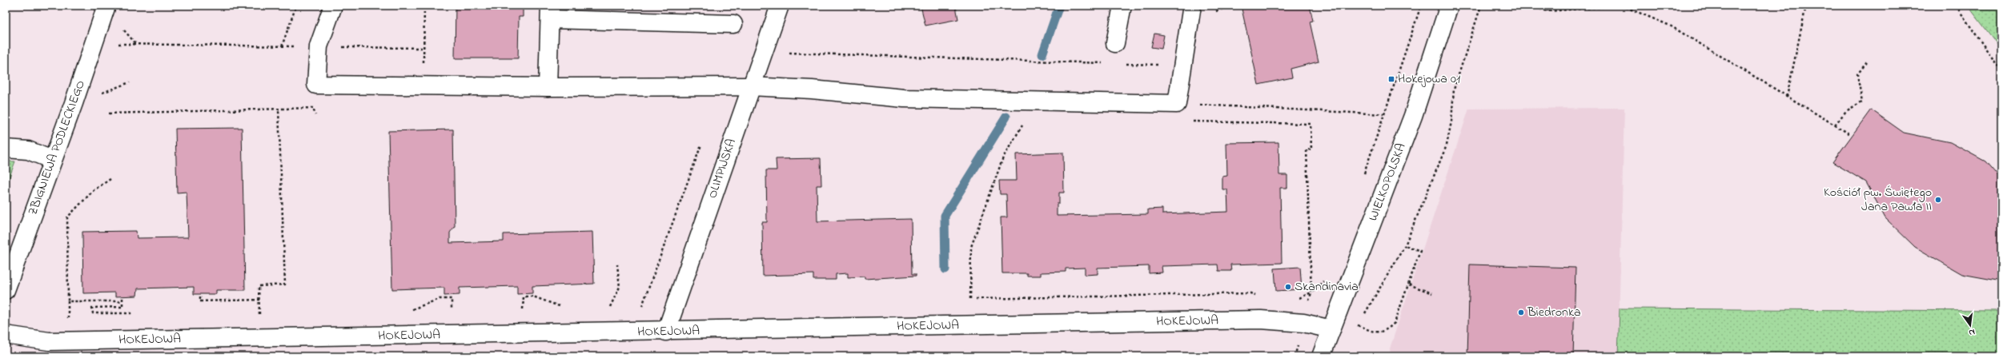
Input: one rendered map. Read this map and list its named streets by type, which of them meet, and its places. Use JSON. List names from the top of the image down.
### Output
{
  "streets": {
    "street": [
      "ZBIGNIEWA PODLECKIEGO",
      "OLIMPIJSKA",
      "WIELKOPOLSKA",
      "HOKEJOWA"
    ]
  },
  "crossings": [
    ["OLIMPIJSKA", "HOKEJOWA"],
    ["WIELKOPOLSKA", "HOKEJOWA"]
  ],
  "places": {
    "transit": ["Hokejowa 01"],
    "other": ["Kościół pw. Świętego Jana Pawła II", "Skandinavia", "Biedronka"]
  },
  "north": "bottom"
}
